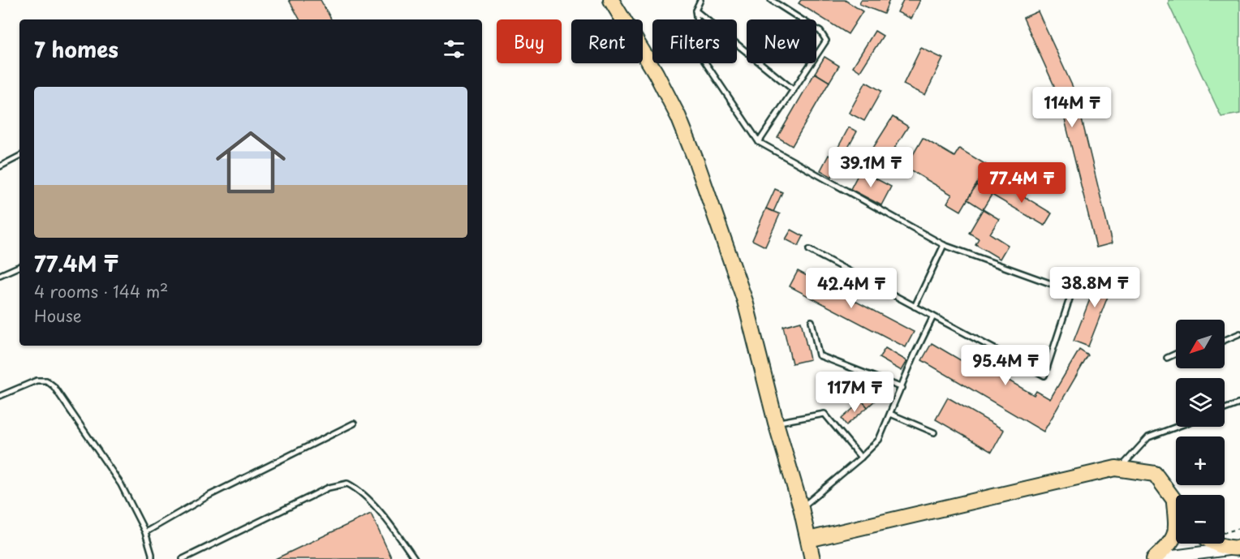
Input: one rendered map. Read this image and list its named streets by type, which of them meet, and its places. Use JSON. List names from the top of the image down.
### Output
{
  "north": "bottom left",
  "page": {
    "chip": [
      "Buy",
      "Rent",
      "Filters",
      "New"
    ],
    "heading": "7 homes",
    "list": [
      {
        "name": "77.4M ₸",
        "note": "4 rooms · 144 m² · House"
      }
    ],
    "price": [
      "114M ₸",
      "39.1M ₸",
      "77.4M ₸",
      "38.8M ₸",
      "42.4M ₸",
      "95.4M ₸",
      "117M ₸"
    ],
    "map_buttons": ["+", "−"]
  }
}
